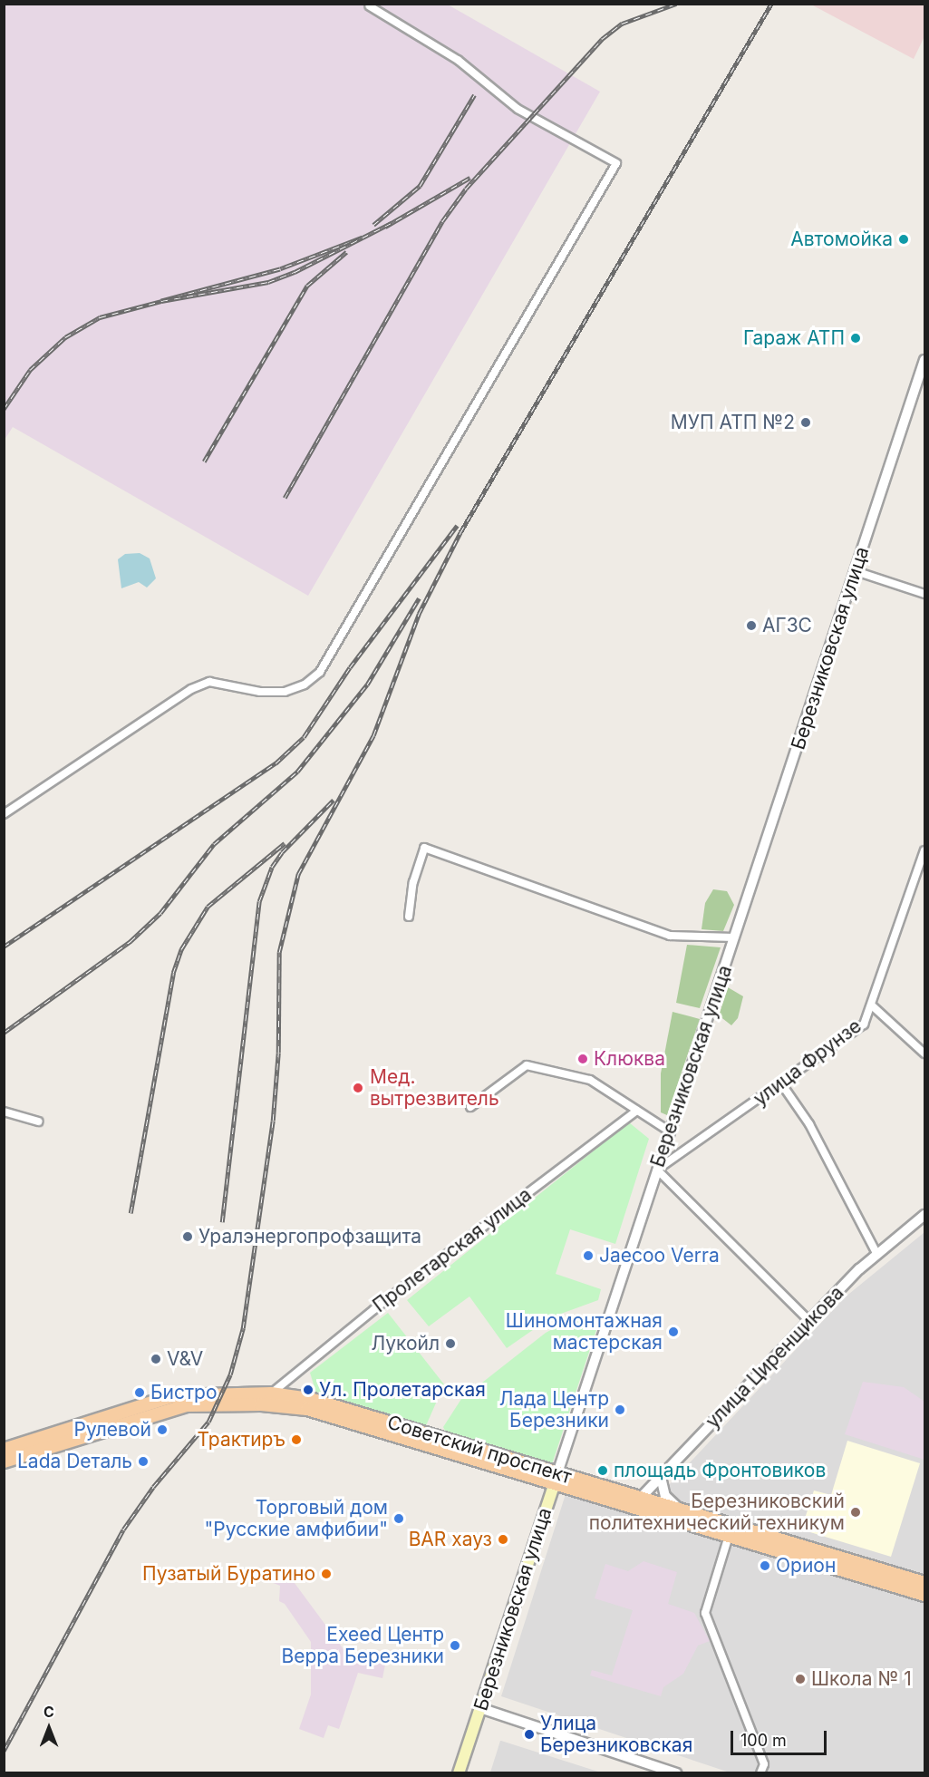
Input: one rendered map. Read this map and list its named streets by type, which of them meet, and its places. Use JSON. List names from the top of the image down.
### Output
{
  "streets": {
    "main road": ["Березниковская улица", "Советский проспект"],
    "street": ["улица Фрунзе", "Пролетарская улица", "улица Циренщикова"]
  },
  "crossings": [
    ["Березниковская улица", "улица Фрунзе"],
    ["Березниковская улица", "Советский проспект"],
    ["Пролетарская улица", "Советский проспект"],
    ["улица Циренщикова", "Советский проспект"]
  ],
  "places": [
    "Автомойка",
    "Гараж АТП",
    "МУП АТП №2",
    "АГЗС",
    "Клюква",
    "Мед. вытрезвитель",
    "Уралэнергопрофзащита",
    "Jaecoo Verra",
    "Шиномонтажная мастерская",
    "Лукойл",
    "V&V",
    "Ул. Пролетарская",
    "Бистро",
    "Лада Центр Березники",
    "Рулевой",
    "Трактиръ",
    "Lada Dеталь",
    "площадь Фронтовиков",
    "Березниковский политехнический техникум",
    "Торговый дом \"Русские амфибии\"",
    "BAR хауз",
    "Орион",
    "Пузатый Буратино",
    "Exeed Центр Верра Березники",
    "Школа № 1",
    "Улица Березниковская"
  ],
  "scale_bar": "100 m",
  "north": "top"
}
